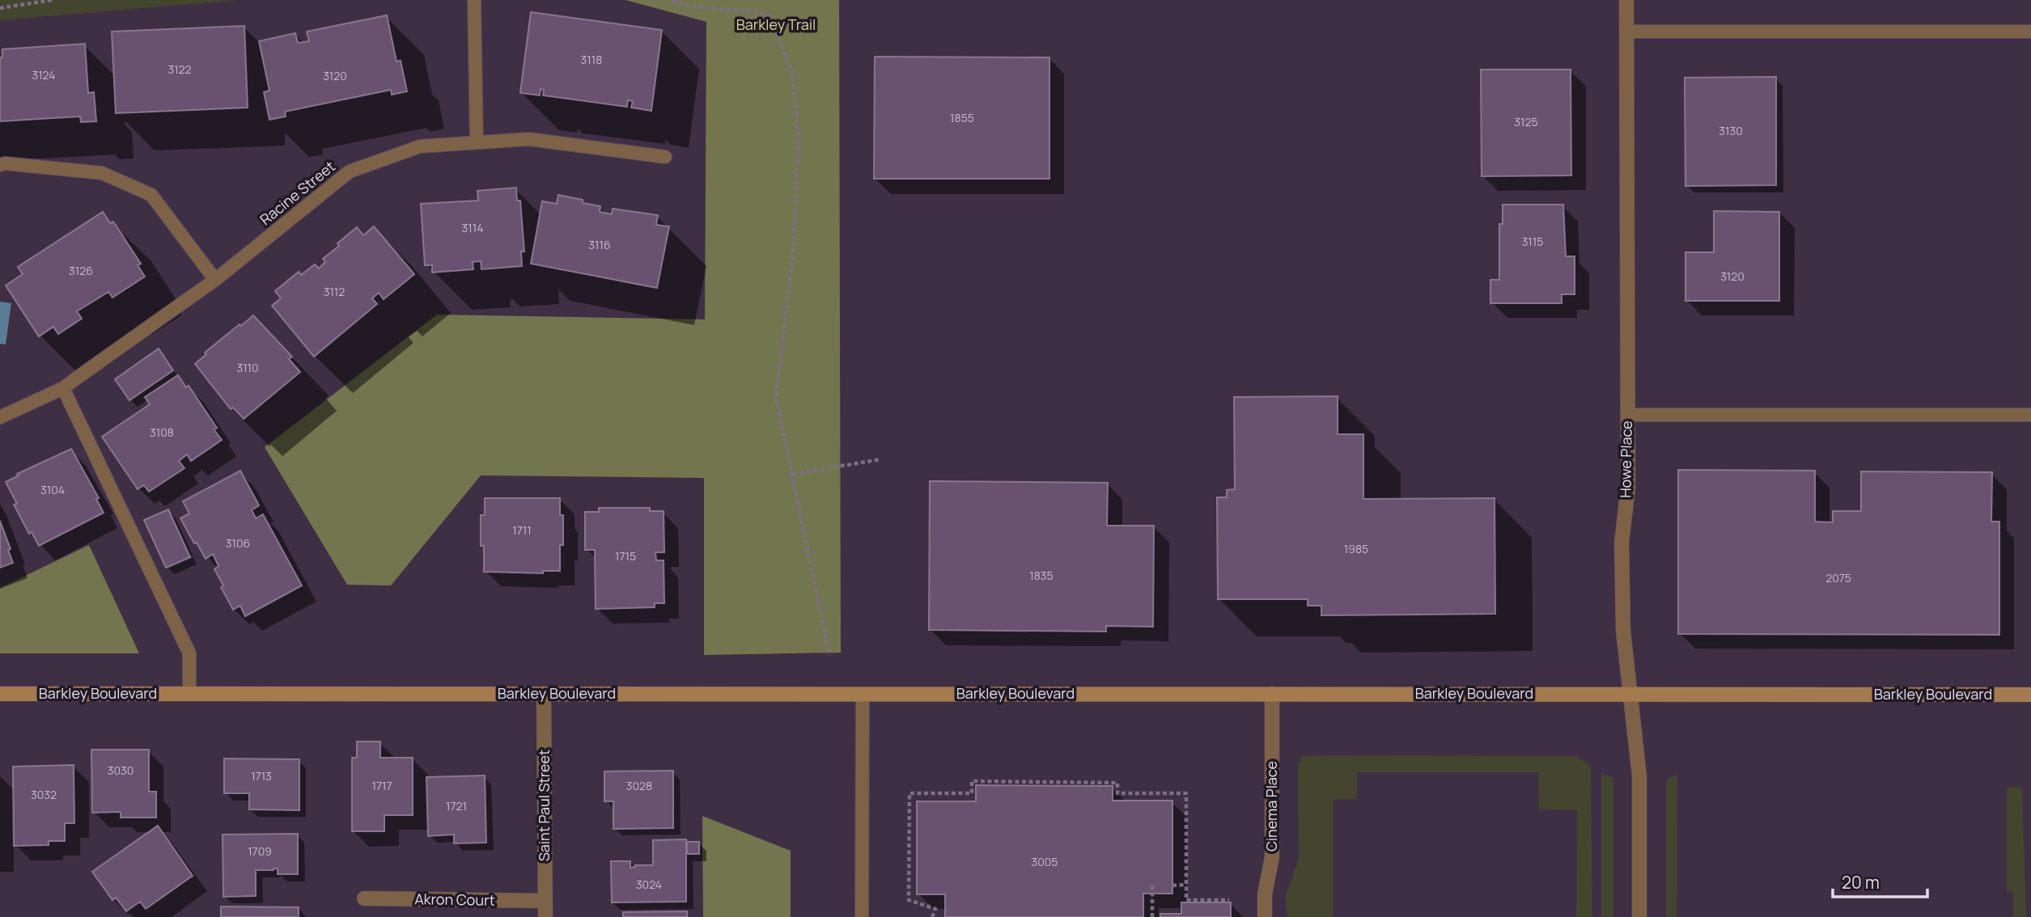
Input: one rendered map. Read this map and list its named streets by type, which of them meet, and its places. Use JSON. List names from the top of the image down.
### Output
{
  "streets": {
    "main road": ["Barkley Boulevard"],
    "street": [
      "Howe Place",
      "Saint Paul Street",
      "Cinema Place",
      "Akron Court"
    ],
    "lane": ["Racine Street"]
  },
  "crossings": [
    ["Howe Place", "Barkley Boulevard"],
    ["Barkley Boulevard", "Saint Paul Street"],
    ["Barkley Boulevard", "Cinema Place"],
    ["Saint Paul Street", "Akron Court"]
  ],
  "parks": ["Barkley Trail"],
  "house_numbers": [
    "3118",
    "3122",
    "3124",
    "3120",
    "1855",
    "3125",
    "3130",
    "3114",
    "3115",
    "3116",
    "3126",
    "3120",
    "3112",
    "3110",
    "3108",
    "3104",
    "1711",
    "3106",
    "1985",
    "1715",
    "1835",
    "2075",
    "3030",
    "1713",
    "1717",
    "3028",
    "3032",
    "1721",
    "1709",
    "3005",
    "3024"
  ],
  "scale_bar": "20 m"
}
